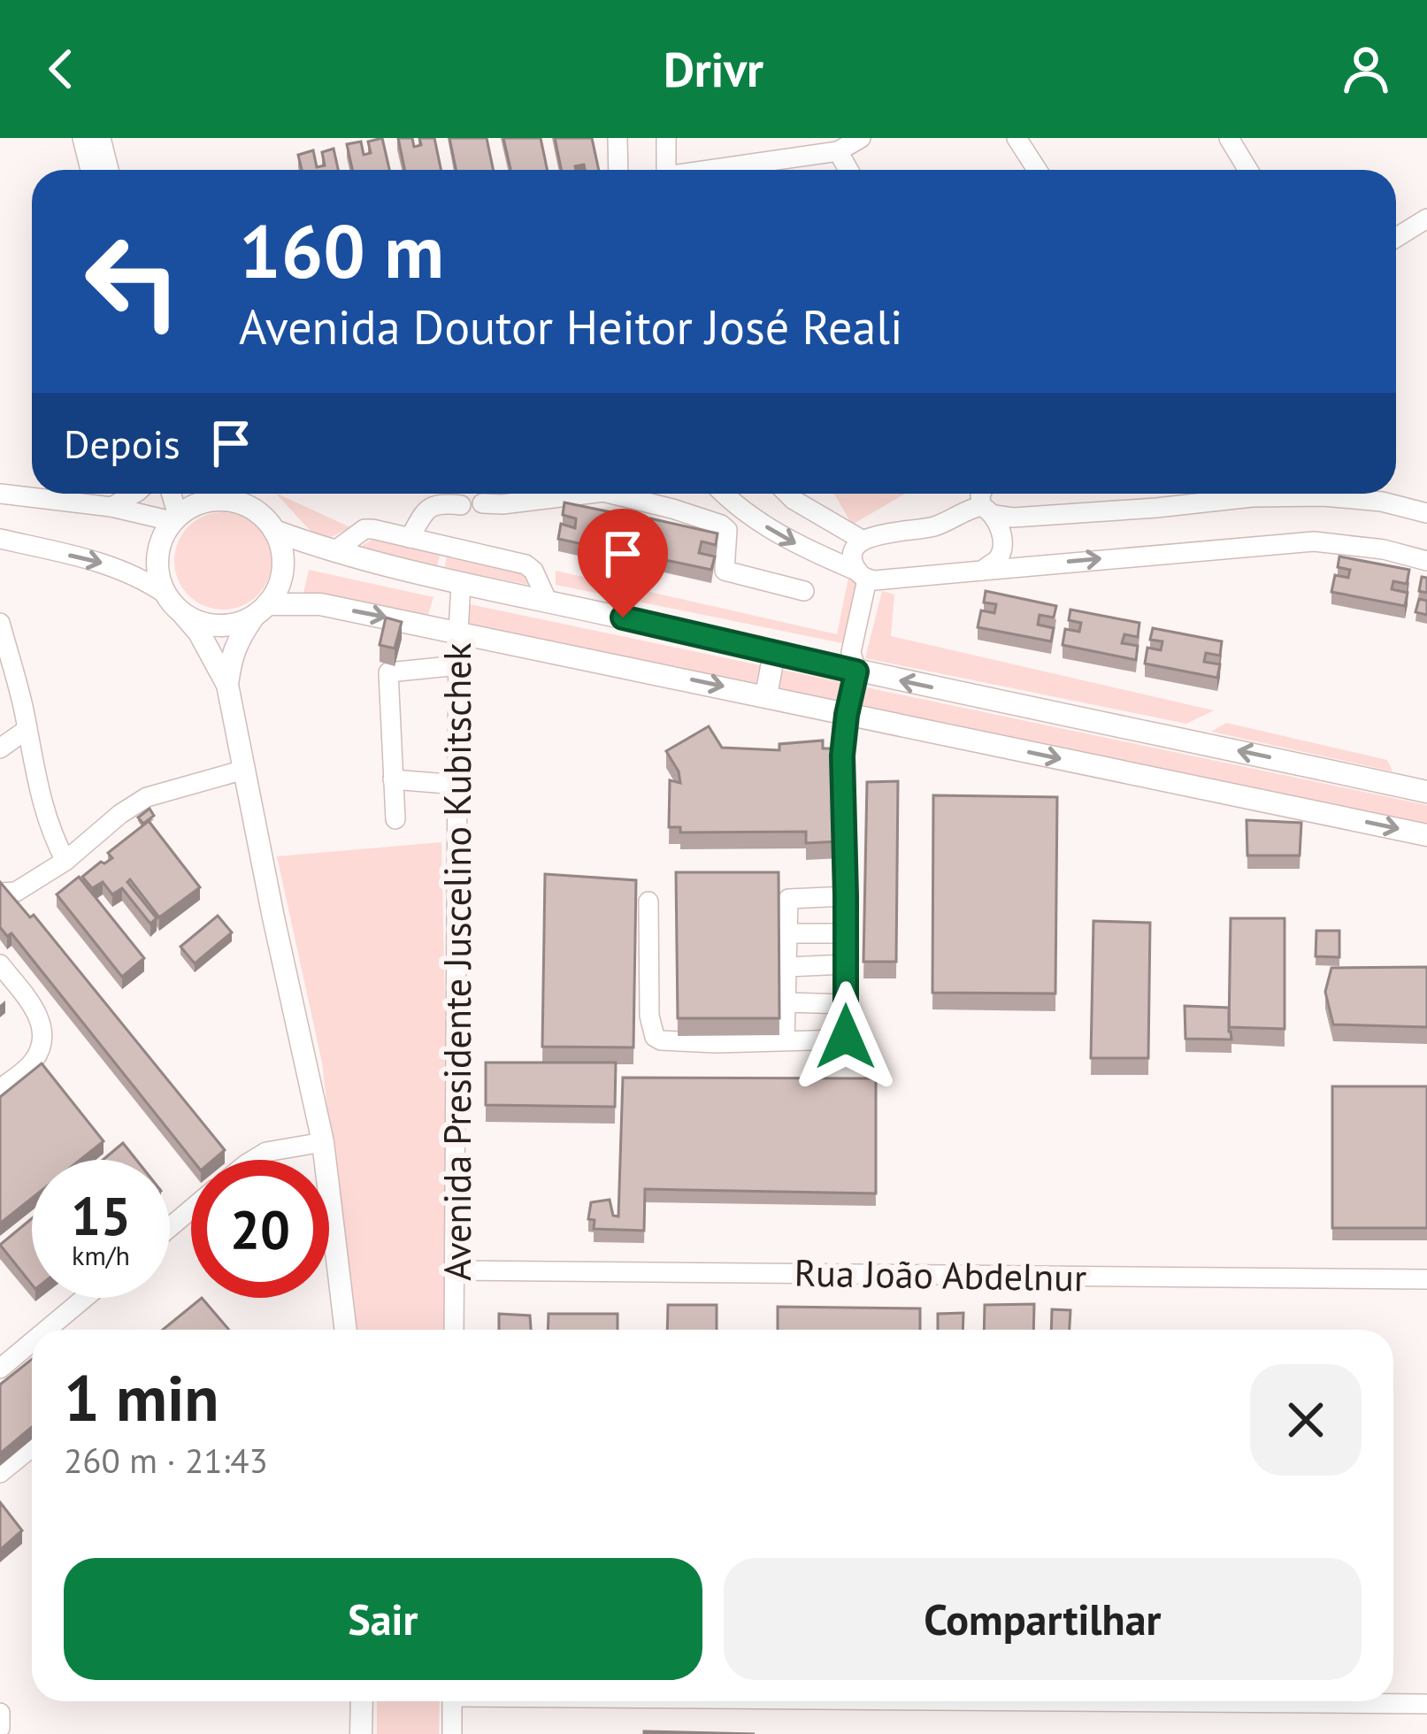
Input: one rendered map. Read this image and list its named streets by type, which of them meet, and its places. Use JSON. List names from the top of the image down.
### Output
{
  "streets": {
    "street": ["Avenida Presidente Juscelino Kubitschek", "Rua João Abdelnur"]
  },
  "crossings": [
    ["Avenida Presidente Juscelino Kubitschek", "Rua João Abdelnur"]
  ],
  "page": {
    "header": "Drivr",
    "turn": ["160 m", "Avenida Doutor Heitor José Reali"],
    "then": "Depois",
    "speed": "15 km/h",
    "limit": "20",
    "heading": ["1 min", "260 m · 21:43"],
    "buttons": ["Sair", "Compartilhar"]
  }
}
